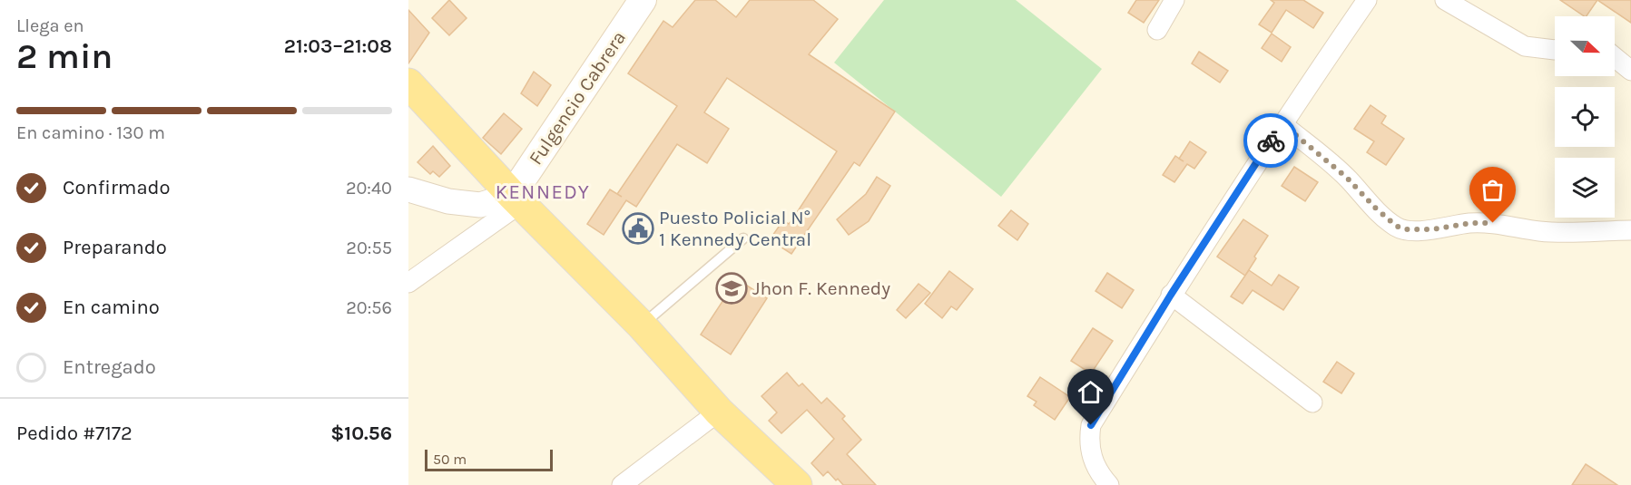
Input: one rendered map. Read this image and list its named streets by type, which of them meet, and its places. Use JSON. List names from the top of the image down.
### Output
{
  "streets": {
    "main road": ["Fulgencio Cabrera"]
  },
  "districts": ["KENNEDY"],
  "places": {
    "public building": ["Puesto Policial N° 1 Kennedy Central"],
    "school or university": ["Jhon F. Kennedy"]
  },
  "scale_bar": "50 m",
  "north": "right",
  "page": {
    "heading": ["2 min", "Llega en", "21:03–21:08"],
    "panel": ["Pedido #7172", "$10.56"],
    "bar": "En camino · 130 m",
    "list": [
      ["Confirmado", "20:40"],
      ["Preparando", "20:55"],
      ["En camino", "20:56"],
      "Entregado"
    ],
    "scale": "50 m"
  }
}
